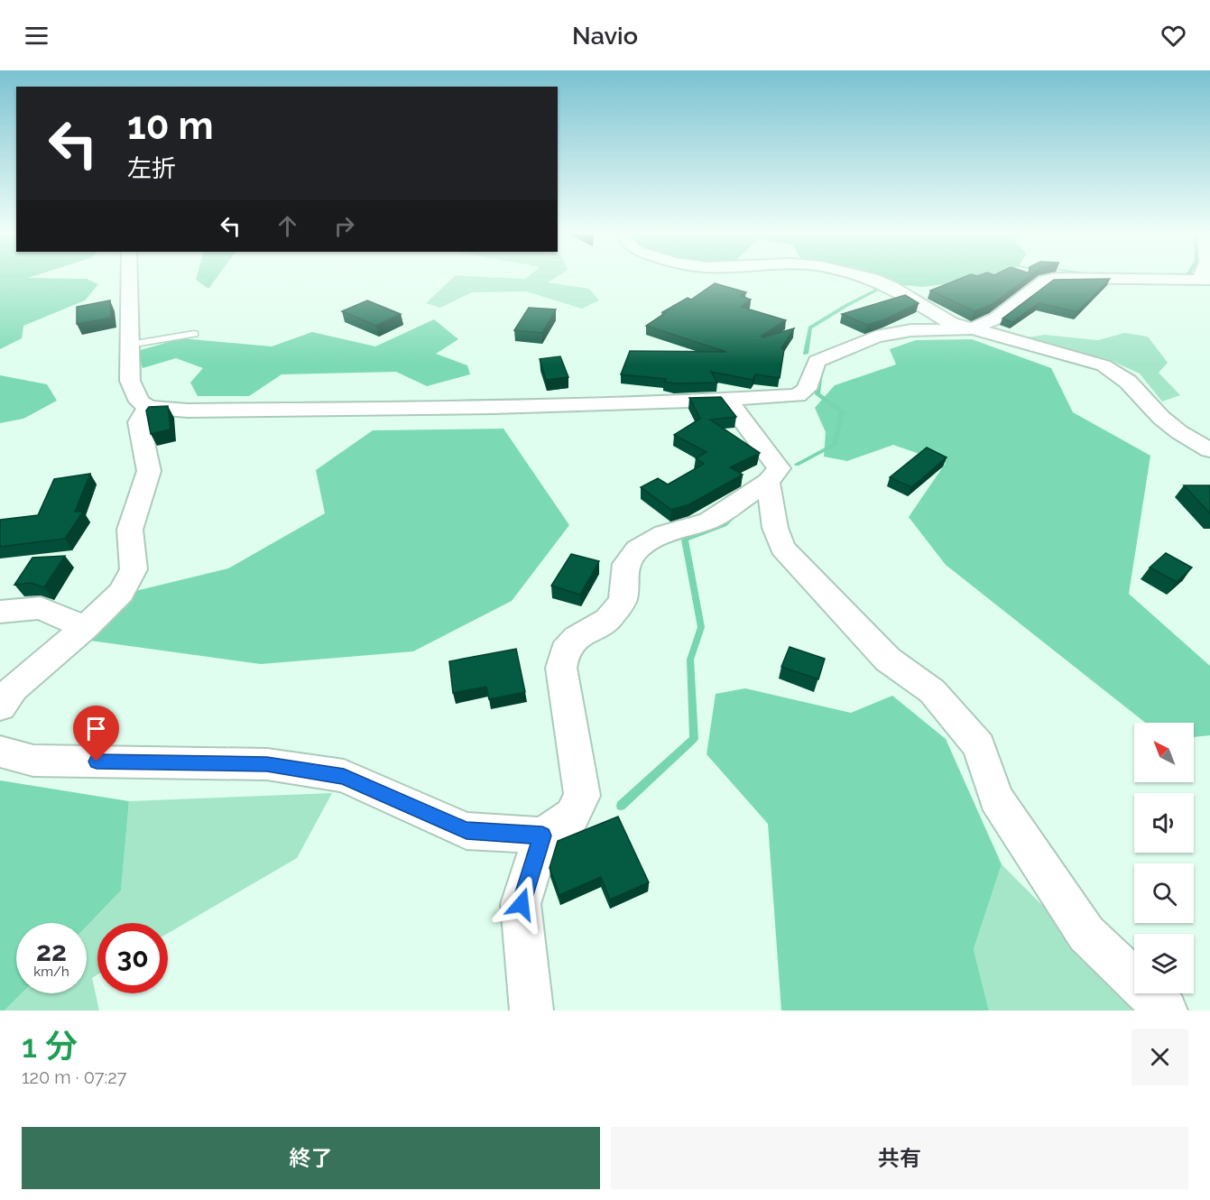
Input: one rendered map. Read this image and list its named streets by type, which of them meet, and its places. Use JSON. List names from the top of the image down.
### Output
{
  "north": "top left",
  "page": {
    "header": "Navio",
    "turn": ["10 m", "左折"],
    "speed": "22 km/h",
    "limit": "30",
    "heading": ["1 分", "120 m · 07:27"],
    "buttons": ["終了", "共有"]
  }
}
